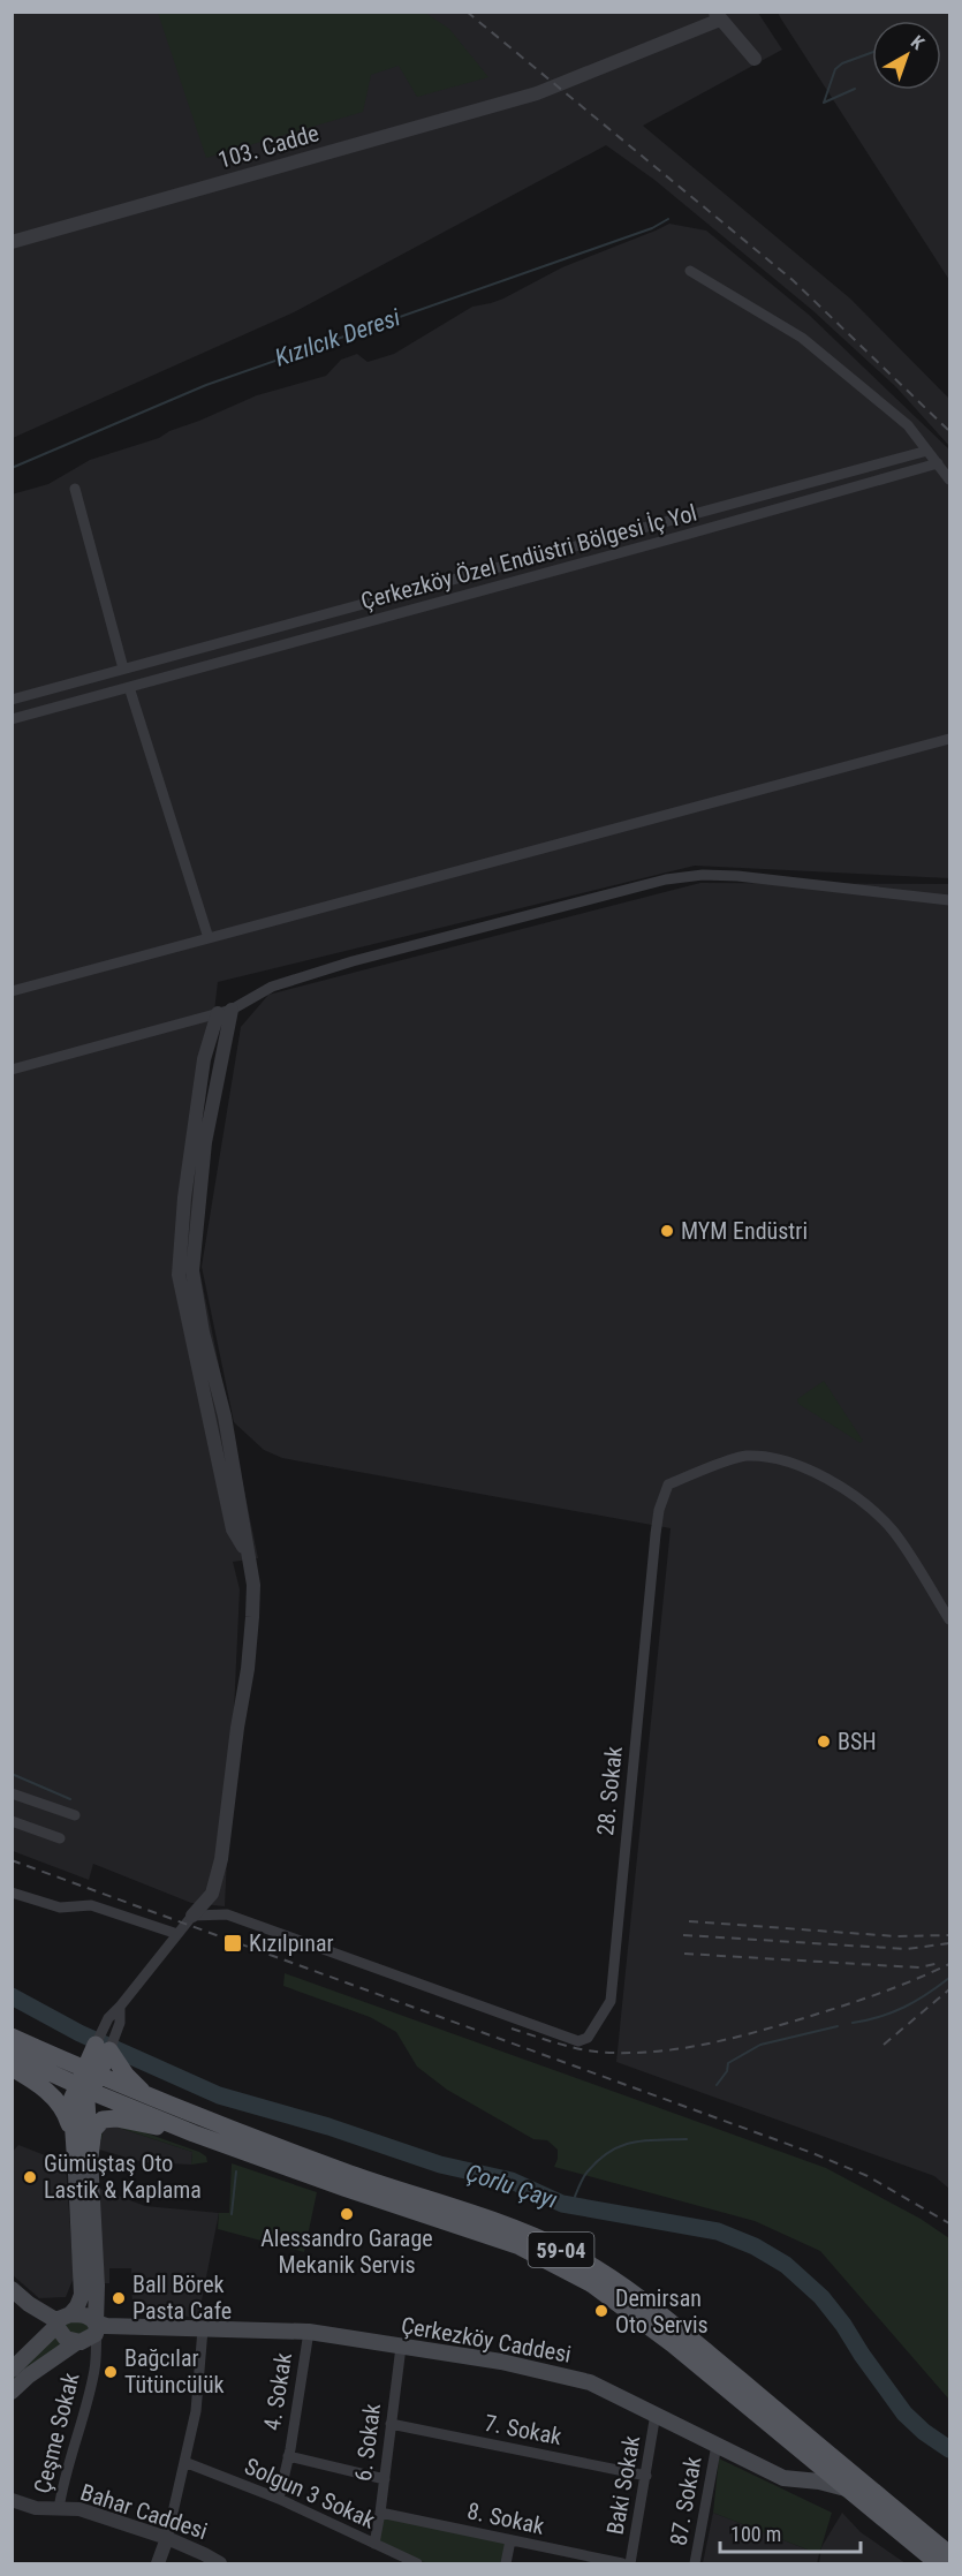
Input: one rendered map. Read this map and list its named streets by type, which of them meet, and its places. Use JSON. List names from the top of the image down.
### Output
{
  "streets": {
    "main road": ["59-04", "Çerkezköy Caddesi"],
    "street": [
      "103. Cadde",
      "Çerkezköy Özel Endüstri Bölgesi İç Yol",
      "28. Sokak",
      "4. Sokak",
      "7. Sokak",
      "Çeşme Sokak",
      "6. Sokak",
      "Baki Sokak",
      "Solgun 3 Sokak",
      "87. Sokak",
      "Bahar Caddesi",
      "8. Sokak"
    ]
  },
  "crossings": [
    ["59-04", "Çerkezköy Caddesi"],
    ["Çerkezköy Caddesi", "4. Sokak"],
    ["Çerkezköy Caddesi", "Çeşme Sokak"],
    ["Çerkezköy Caddesi", "6. Sokak"],
    ["Çerkezköy Caddesi", "Baki Sokak"],
    ["Çerkezköy Caddesi", "87. Sokak"],
    ["4. Sokak", "Solgun 3 Sokak"],
    ["7. Sokak", "6. Sokak"],
    ["7. Sokak", "Baki Sokak"],
    ["Çeşme Sokak", "Bahar Caddesi"],
    ["6. Sokak", "Solgun 3 Sokak"],
    ["6. Sokak", "8. Sokak"]
  ],
  "water": ["Kızılcık Deresi", "Çorlu Çayı"],
  "places": {
    "other": [
      "MYM Endüstri",
      "BSH",
      "Gümüştaş Oto Lastik & Kaplama",
      "Alessandro Garage Mekanik Servis",
      "Ball Börek Pasta Cafe",
      "Demirsan Oto Servis",
      "Bağcılar Tütüncülük"
    ],
    "transit": ["Kızılpınar"]
  },
  "scale_bar": "100 m",
  "north": "top right"
}
